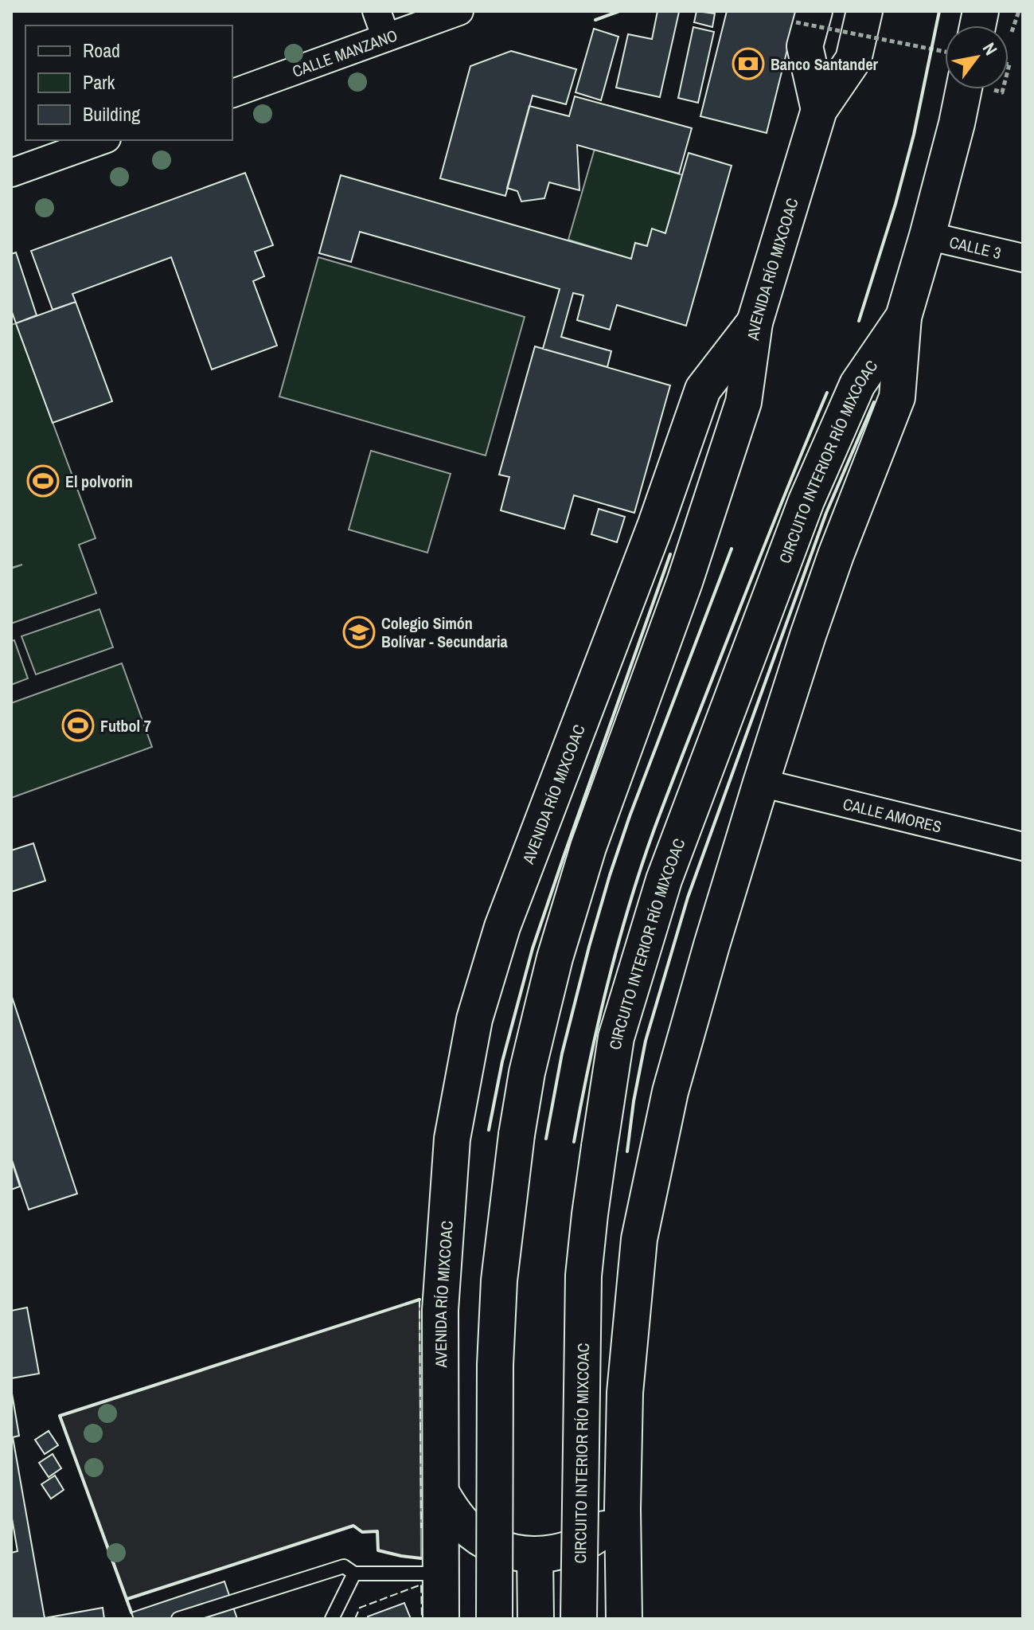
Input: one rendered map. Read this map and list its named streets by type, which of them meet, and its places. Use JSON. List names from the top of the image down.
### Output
{
  "streets": {
    "main road": ["AVENIDA RÍO MIXCOAC", "CIRCUITO INTERIOR RÍO MIXCOAC"],
    "street": ["CALLE MANZANO", "CALLE 3", "CALLE AMORES"]
  },
  "places": {
    "bank": ["Banco Santander"],
    "sports": ["El polvorin", "Futbol 7"],
    "school or university": ["Colegio Simón Bolívar - Secundaria"]
  },
  "legend": ["Road", "Park", "Building"],
  "north": "top right"
}
